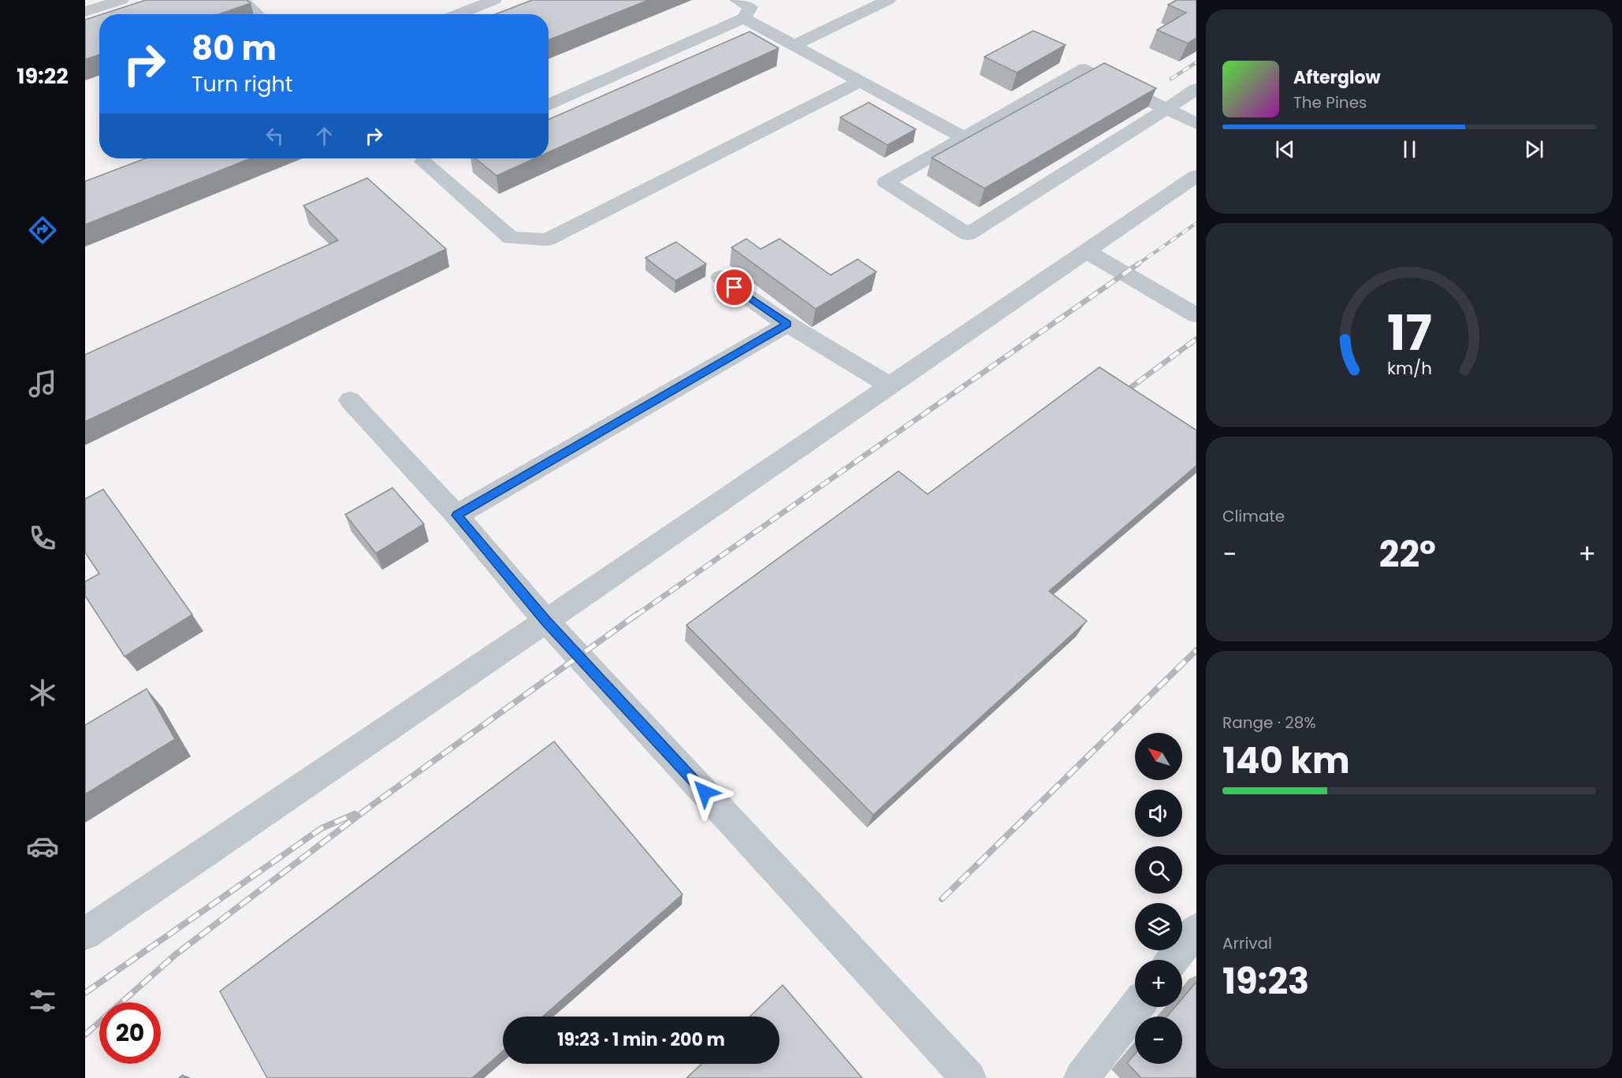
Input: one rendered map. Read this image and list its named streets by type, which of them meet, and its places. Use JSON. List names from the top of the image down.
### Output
{
  "north": "top left",
  "page": {
    "tabs": "19:22",
    "turn": ["80 m", "Turn right"],
    "song": ["Afterglow", "The Pines"],
    "tile": [
      "Climate",
      ["Range · 28%", "140 km"],
      ["Arrival", "19:23"]
    ],
    "heat": ["−", "22°", "+"],
    "map_buttons": ["+", "−"],
    "limit": "20",
    "trip": "19:23 · 1 min · 200 m",
    "gauge": ["17", "km/h"]
  }
}
